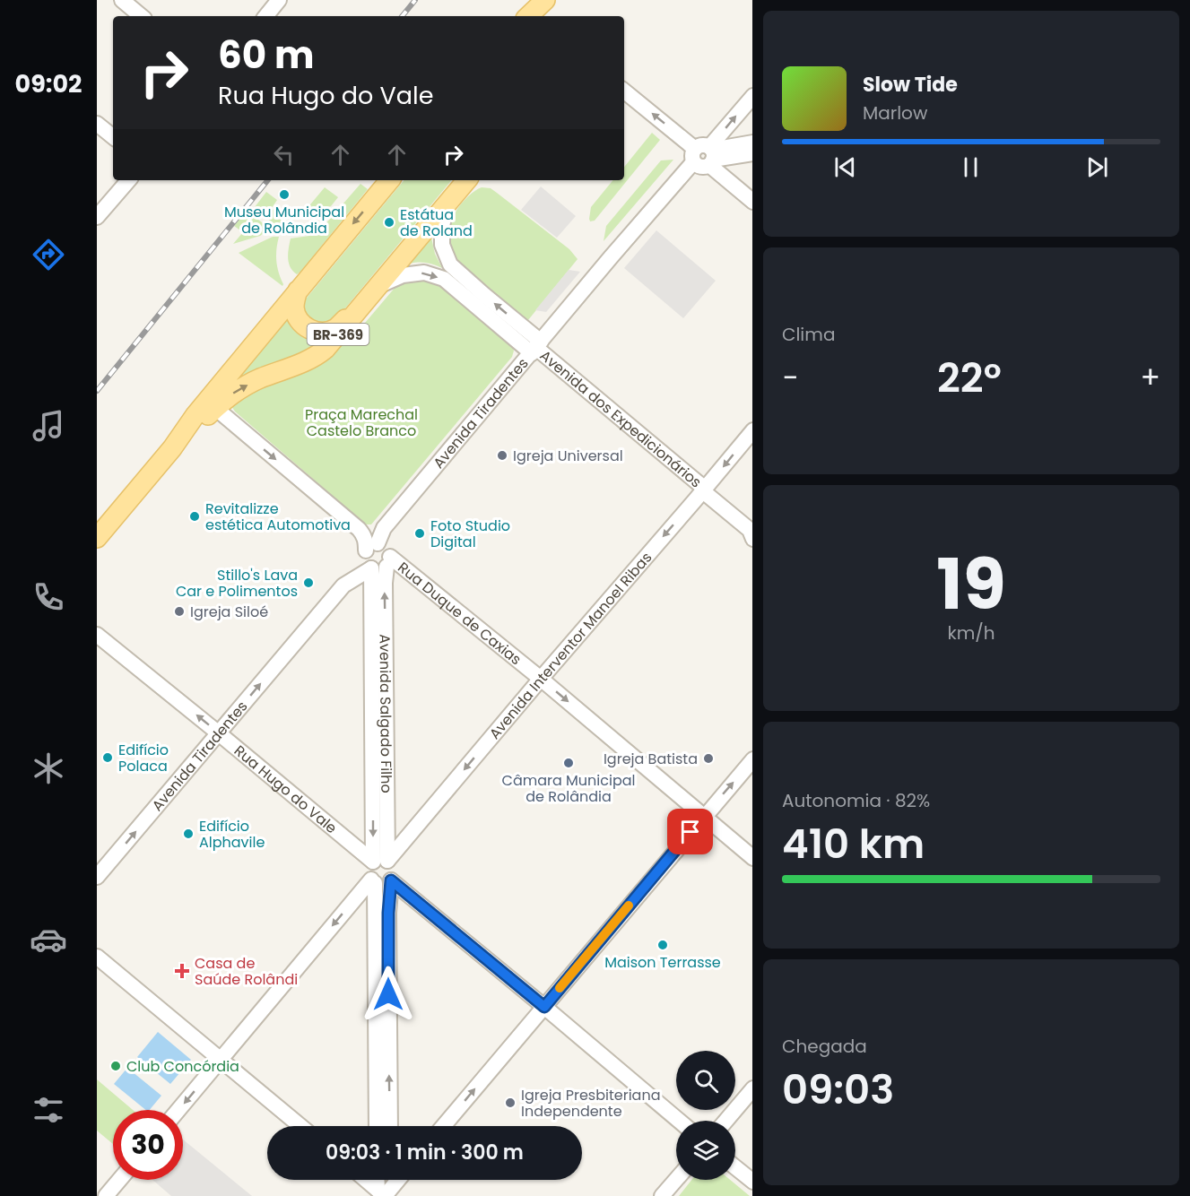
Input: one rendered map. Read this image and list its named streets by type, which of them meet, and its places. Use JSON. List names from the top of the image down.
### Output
{
  "streets": {
    "main road": ["BR-369"],
    "street": [
      "Avenida Tiradentes",
      "Avenida dos Expedicionários",
      "Rua Duque de Caxias",
      "Avenida Interventor Manoel Ribas",
      "Avenida Salgado Filho",
      "Rua Hugo do Vale"
    ]
  },
  "crossings": [
    ["BR-369", "Avenida dos Expedicionários"],
    ["Avenida Tiradentes", "Avenida dos Expedicionários"],
    ["Avenida Tiradentes", "Rua Duque de Caxias"],
    ["Avenida Tiradentes", "Avenida Salgado Filho"],
    ["Avenida Tiradentes", "Rua Hugo do Vale"],
    ["Avenida dos Expedicionários", "Avenida Interventor Manoel Ribas"],
    ["Rua Duque de Caxias", "Avenida Interventor Manoel Ribas"],
    ["Rua Duque de Caxias", "Avenida Salgado Filho"],
    ["Avenida Interventor Manoel Ribas", "Avenida Salgado Filho"],
    ["Avenida Interventor Manoel Ribas", "Rua Hugo do Vale"],
    ["Avenida Salgado Filho", "Rua Hugo do Vale"]
  ],
  "one_way": [
    "Avenida Tiradentes",
    "Rua Duque de Caxias",
    "Avenida Interventor Manoel Ribas",
    "Rua Hugo do Vale"
  ],
  "parks": ["Praça Marechal Castelo Branco"],
  "places": {
    "other": [
      "Museu Municipal de Rolândia",
      "Estátua de Roland",
      "Igreja Universal",
      "Revitalizze estética Automotiva",
      "Foto Studio Digital",
      "Stillo's Lava Car e Polimentos",
      "Igreja Siloé",
      "Edifício Polaca",
      "Igreja Batista",
      "Câmara Municipal de Rolândia",
      "Edifício Alphavile",
      "Maison Terrasse",
      "Club Concórdia",
      "Igreja Presbiteriana Independente"
    ],
    "health": ["Casa de Saúde Rolândi"]
  },
  "page": {
    "tabs": "09:02",
    "turn": ["60 m", "Rua Hugo do Vale"],
    "song": ["Slow Tide", "Marlow"],
    "tile": [
      "Clima",
      ["19", "km/h"],
      ["Autonomia · 82%", "410 km"],
      ["Chegada", "09:03"]
    ],
    "heat": ["−", "22°", "+"],
    "limit": "30",
    "trip": "09:03 · 1 min · 300 m"
  }
}
